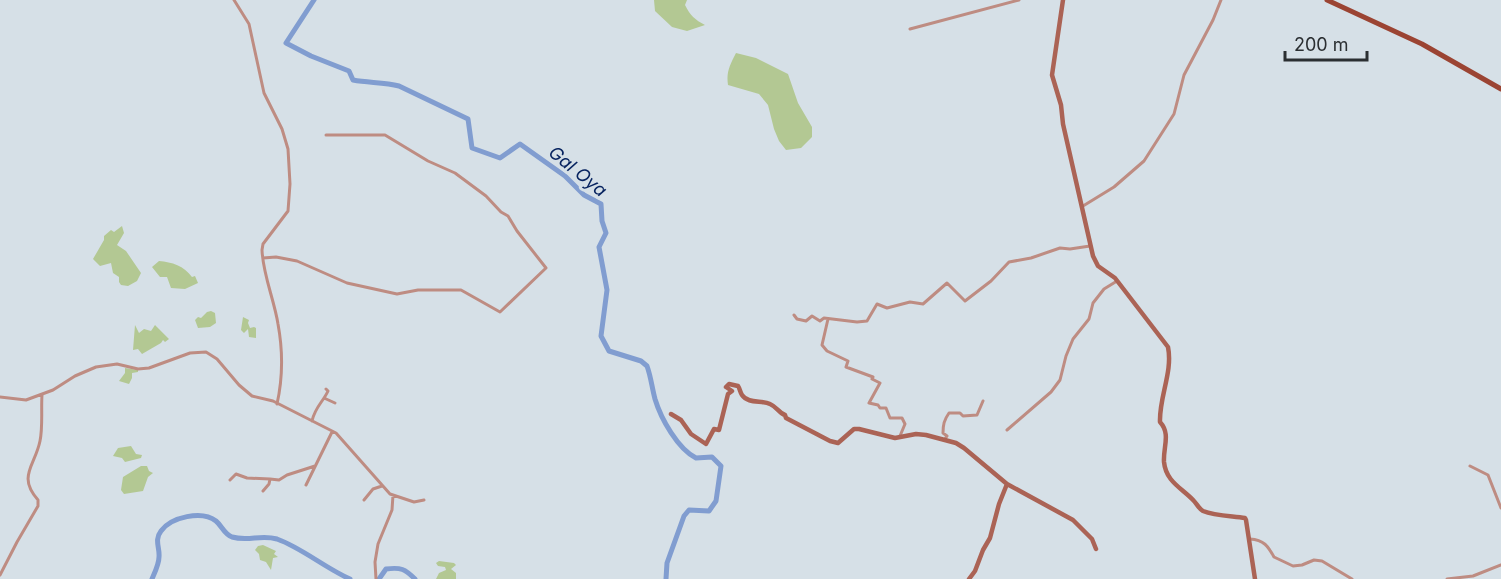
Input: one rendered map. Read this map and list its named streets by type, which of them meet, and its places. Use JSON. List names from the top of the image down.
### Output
{
  "water": ["Gal Oya"],
  "scale_bar": "200 m"
}
